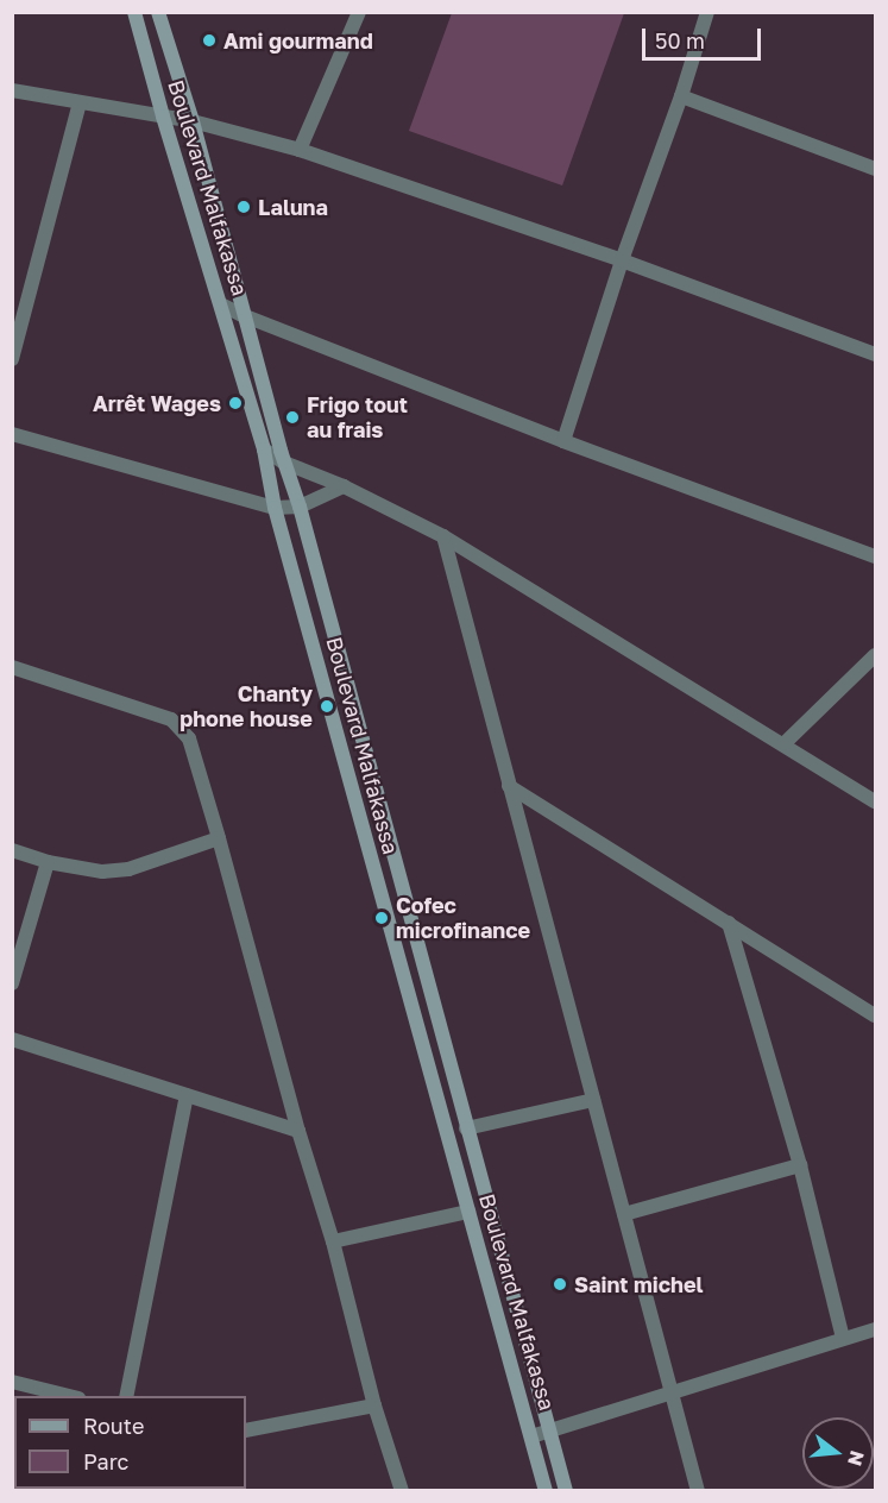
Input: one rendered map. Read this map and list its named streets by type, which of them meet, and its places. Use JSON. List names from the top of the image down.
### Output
{
  "streets": {
    "main road": ["Boulevard Malfakassa"]
  },
  "places": [
    "Ami gourmand",
    "Laluna",
    "Arrêt Wages",
    "Frigo tout au frais",
    "Chanty phone house",
    "Cofec microfinance",
    "Saint michel"
  ],
  "legend": ["Route", "Parc"],
  "scale_bar": "50 m",
  "north": "right"
}
